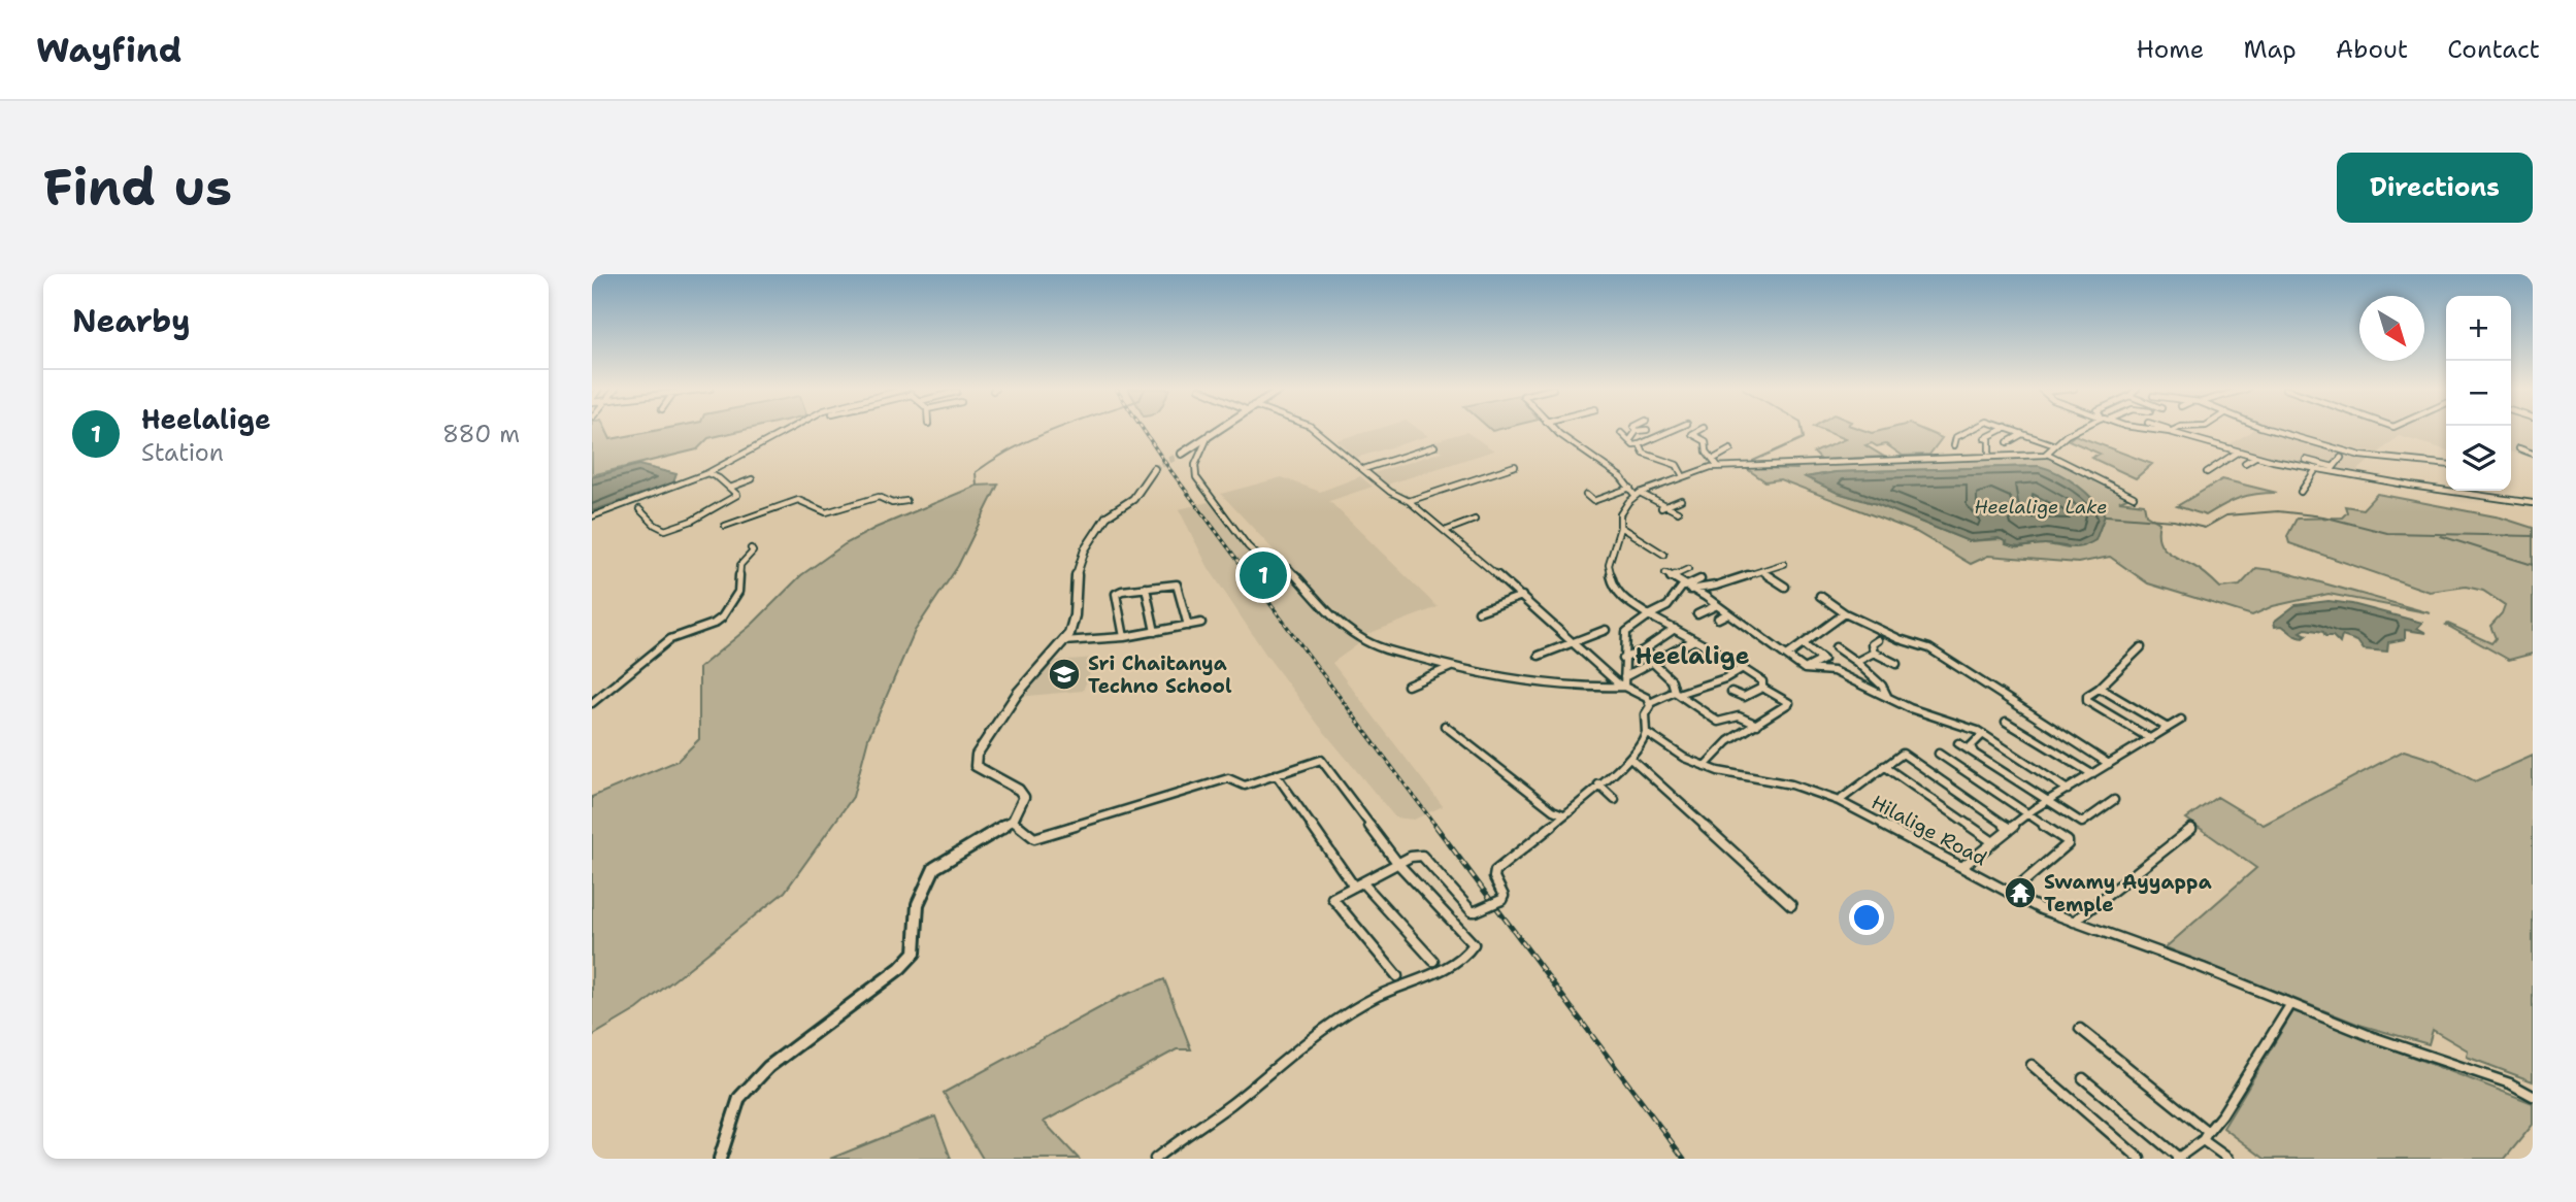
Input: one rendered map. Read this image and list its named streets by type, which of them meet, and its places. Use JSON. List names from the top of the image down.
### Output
{
  "streets": {
    "street": ["Hilalige Road"]
  },
  "districts": ["Heelalige"],
  "water": ["Heelalige Lake"],
  "places": {
    "school or university": ["Sri Chaitanya Techno School"],
    "temple": ["Swamy Ayyappa Temple"]
  },
  "north": "bottom right",
  "page": {
    "header": "Wayfind",
    "nav": [
      "Home",
      "Map",
      "About",
      "Contact"
    ],
    "buttons": "Directions",
    "title": "Find us",
    "heading": "Nearby",
    "map_buttons": ["+", "−"],
    "list": [
      {
        "mark": "1",
        "name": "Heelalige",
        "note": "Station",
        "value": "880 m"
      }
    ],
    "pins": "1"
  }
}
